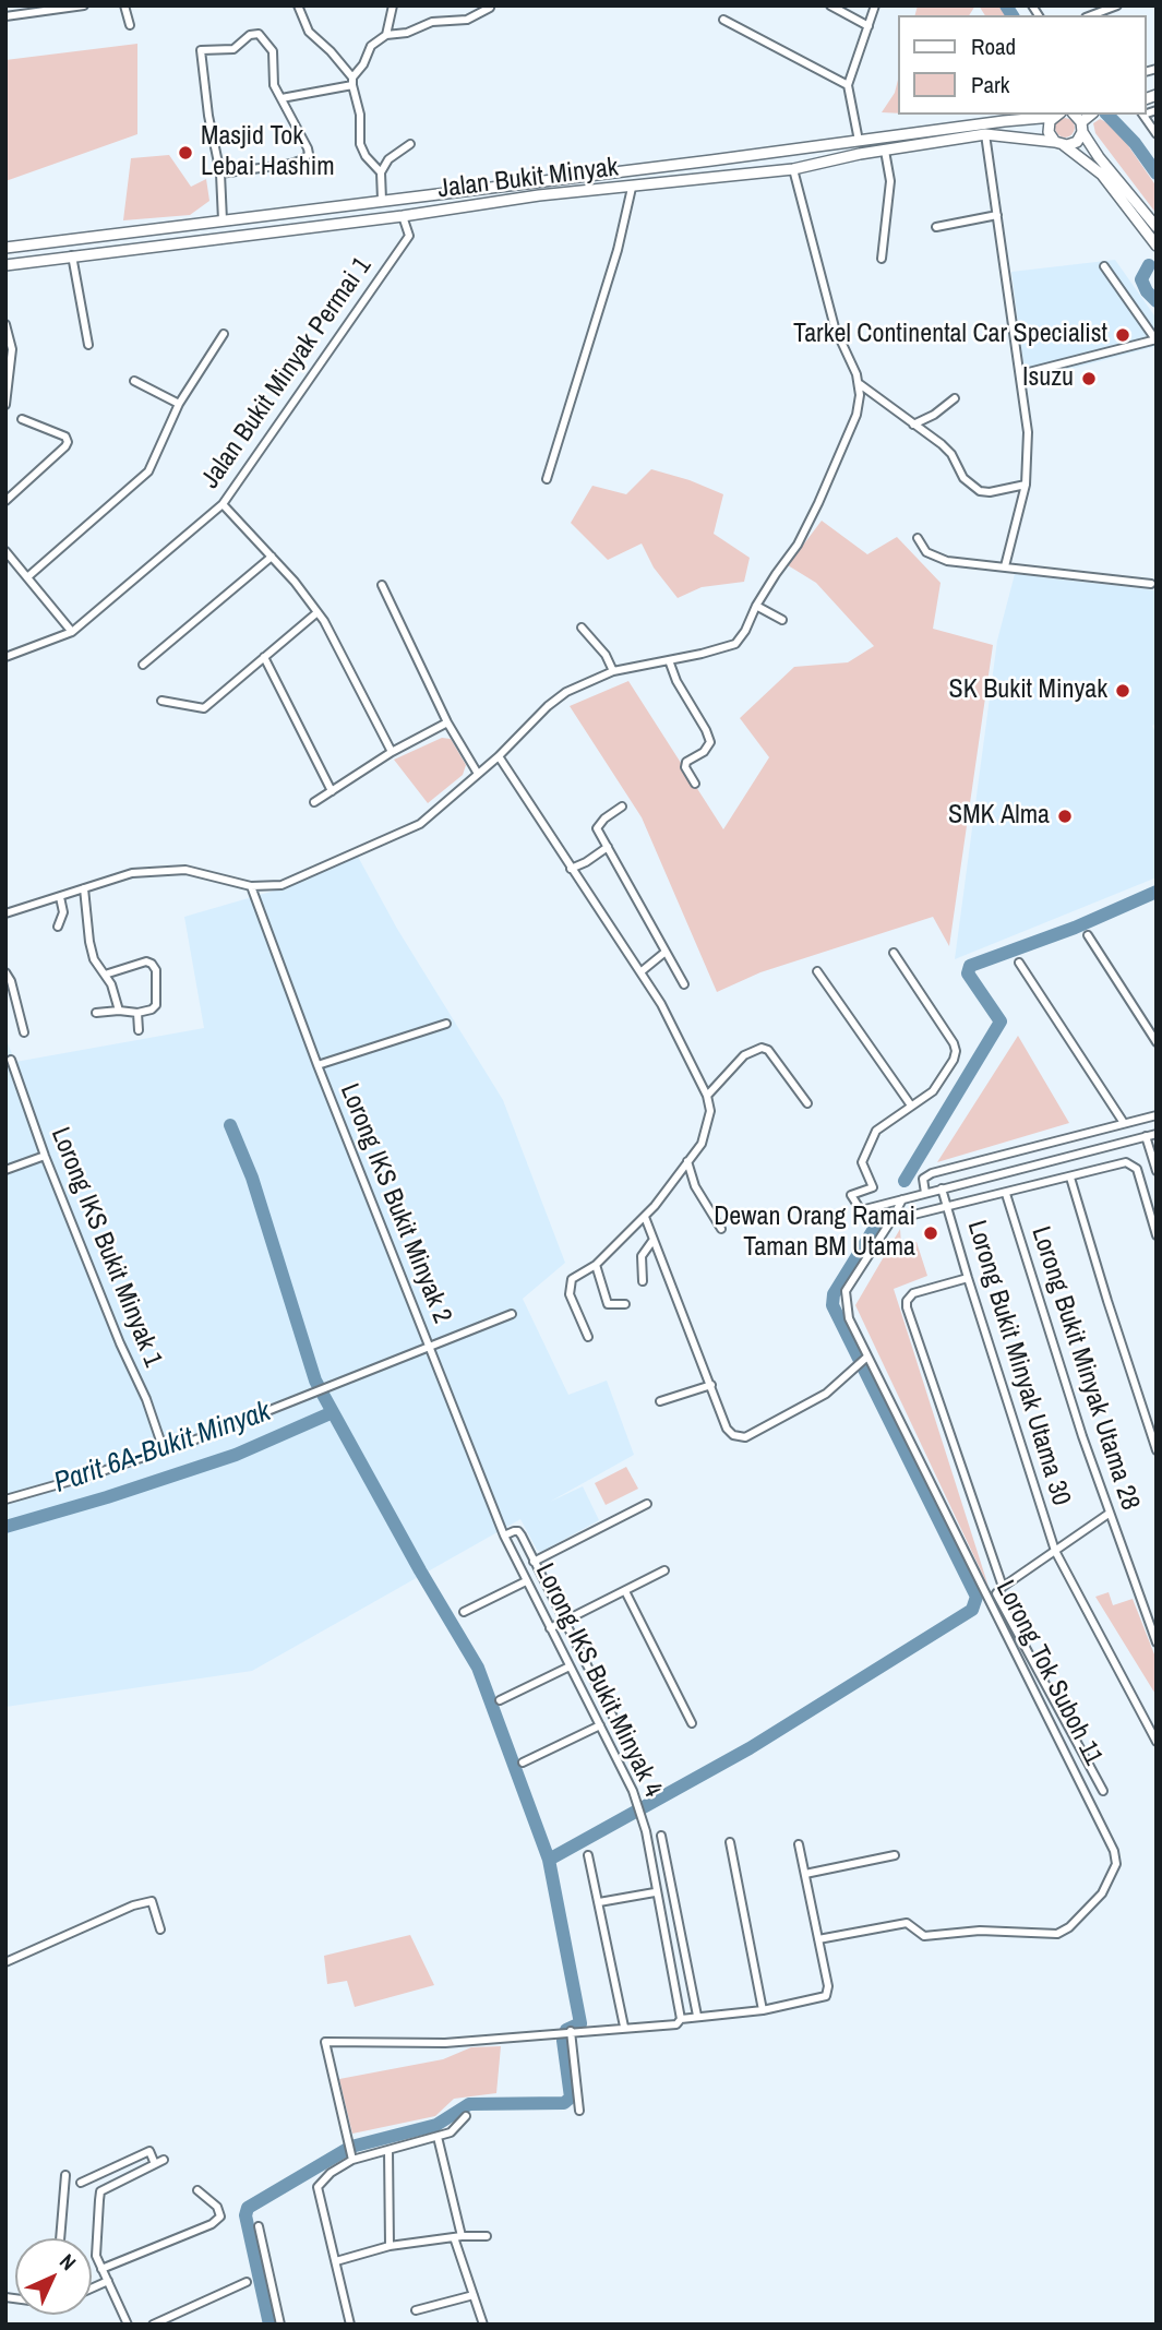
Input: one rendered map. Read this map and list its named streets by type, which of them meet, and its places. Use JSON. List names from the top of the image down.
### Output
{
  "streets": {
    "main road": ["Jalan Bukit Minyak"],
    "street": [
      "Jalan Bukit Minyak Permai 1",
      "Lorong IKS Bukit Minyak 2",
      "Lorong IKS Bukit Minyak 1",
      "Lorong Bukit Minyak Utama 30",
      "Lorong Bukit Minyak Utama 28",
      "Lorong Tok Suboh 11",
      "Lorong IKS Bukit Minyak 4"
    ]
  },
  "crossings": [
    ["Jalan Bukit Minyak", "Jalan Bukit Minyak Permai 1"],
    ["Lorong IKS Bukit Minyak 2", "Lorong IKS Bukit Minyak 4"]
  ],
  "water": ["Parit 6A-Bukit Minyak"],
  "places": [
    "Masjid Tok Lebai Hashim",
    "Tarkel Continental Car Specialist",
    "Isuzu",
    "SK Bukit Minyak",
    "SMK Alma",
    "Dewan Orang Ramai Taman BM Utama"
  ],
  "legend": ["Road", "Park"],
  "north": "top right"
}
